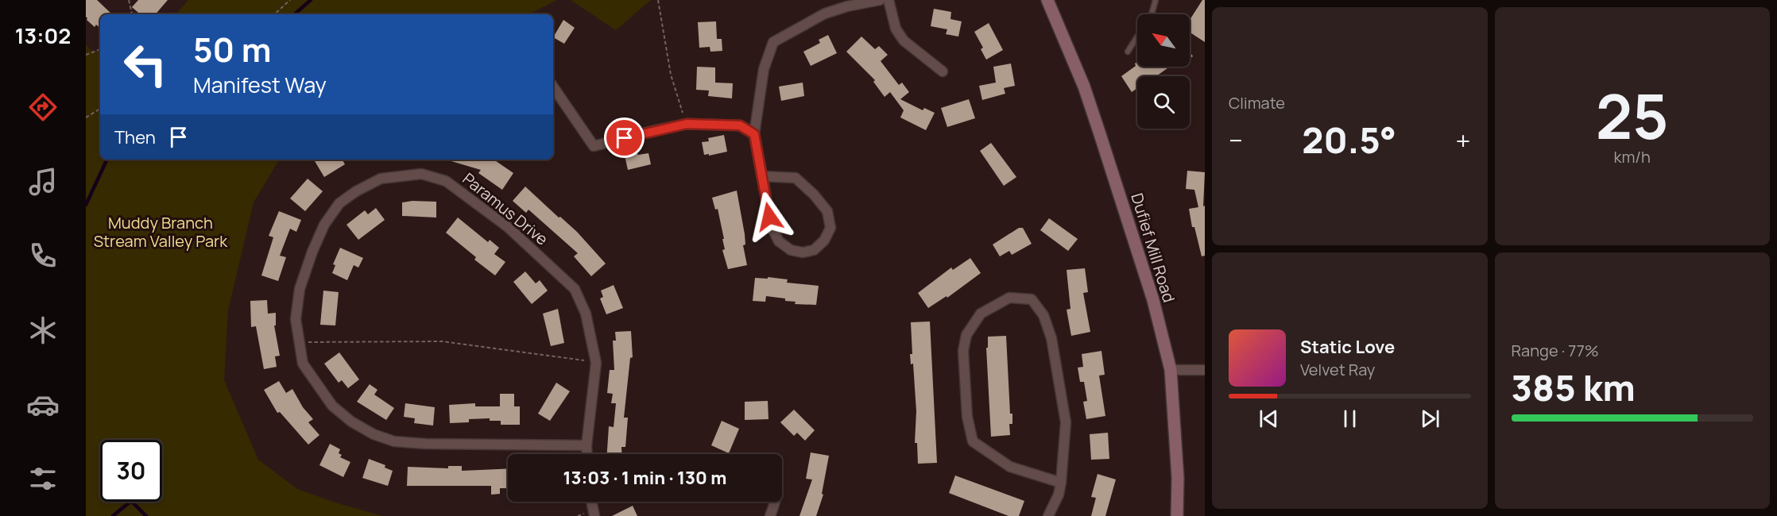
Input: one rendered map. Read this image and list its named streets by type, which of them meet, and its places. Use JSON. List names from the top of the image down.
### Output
{
  "streets": {
    "main road": ["Dufief Mill Road"],
    "street": ["Paramus Drive"]
  },
  "parks": ["Muddy Branch Stream Valley Park"],
  "north": "top left",
  "page": {
    "tabs": "13:02",
    "tile": [
      "Climate",
      ["25", "km/h"],
      ["Range · 77%", "385 km"]
    ],
    "turn": ["50 m", "Manifest Way"],
    "then": "Then",
    "heat": ["−", "20.5°", "+"],
    "song": ["Static Love", "Velvet Ray"],
    "limit": "30",
    "trip": "13:03 · 1 min · 130 m"
  }
}
